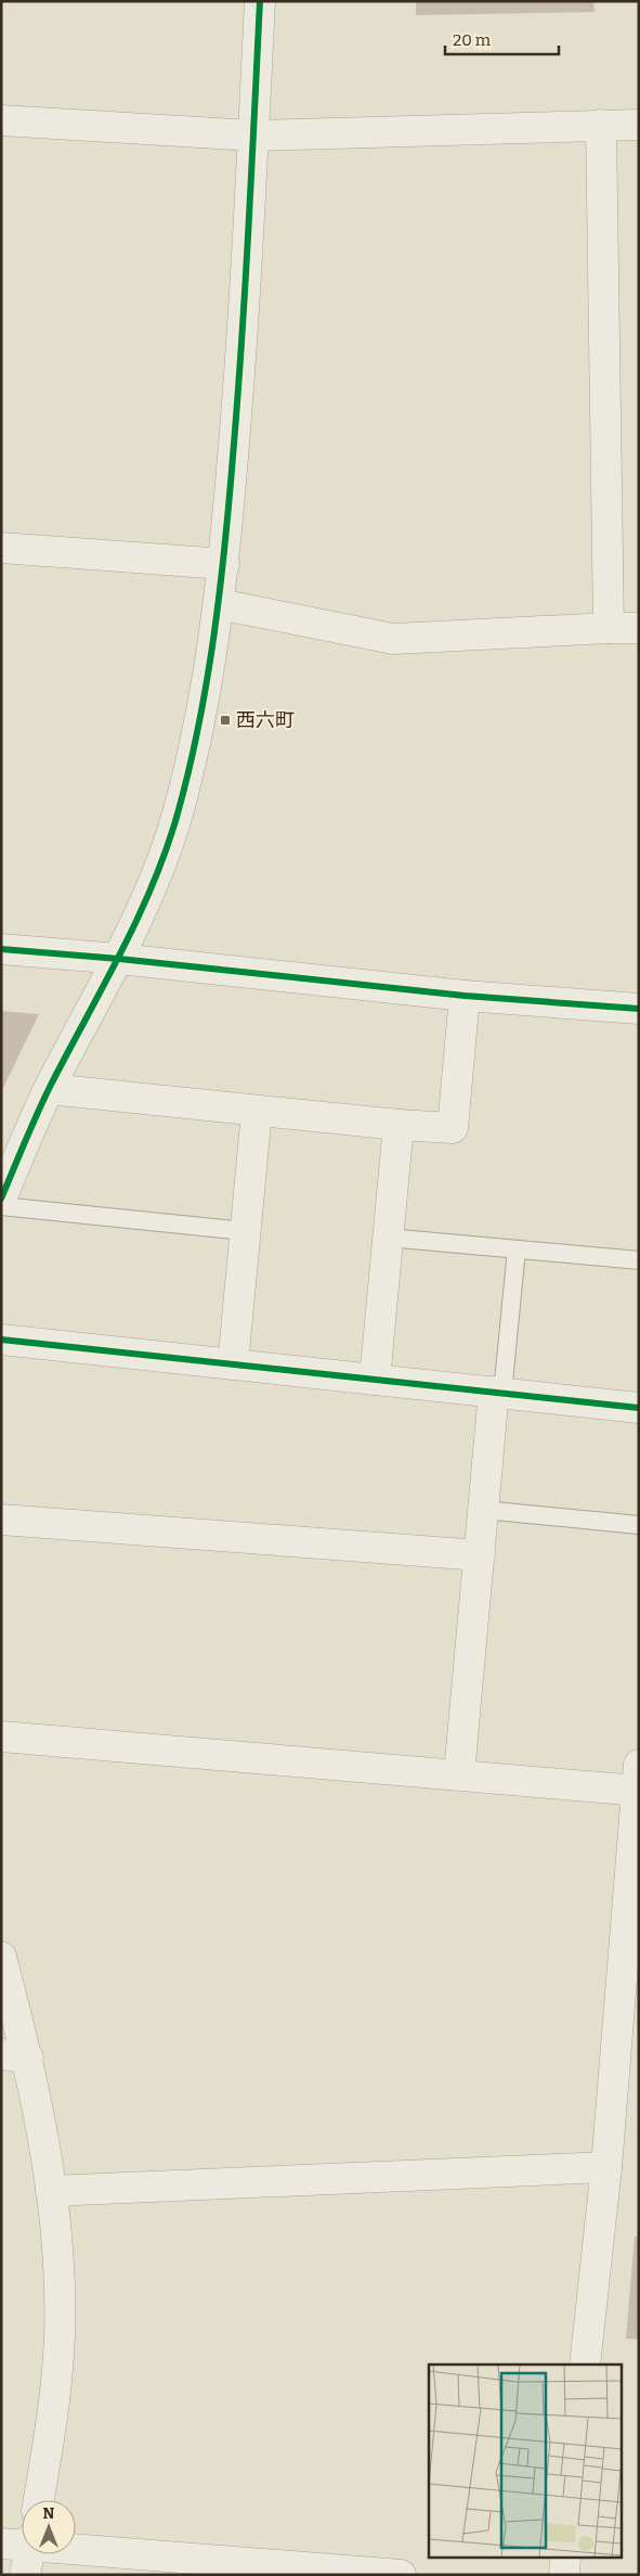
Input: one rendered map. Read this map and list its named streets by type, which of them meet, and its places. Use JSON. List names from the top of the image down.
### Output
{
  "places": {
    "transit": ["西六町"]
  },
  "scale_bar": "20 m",
  "north": "top"
}
